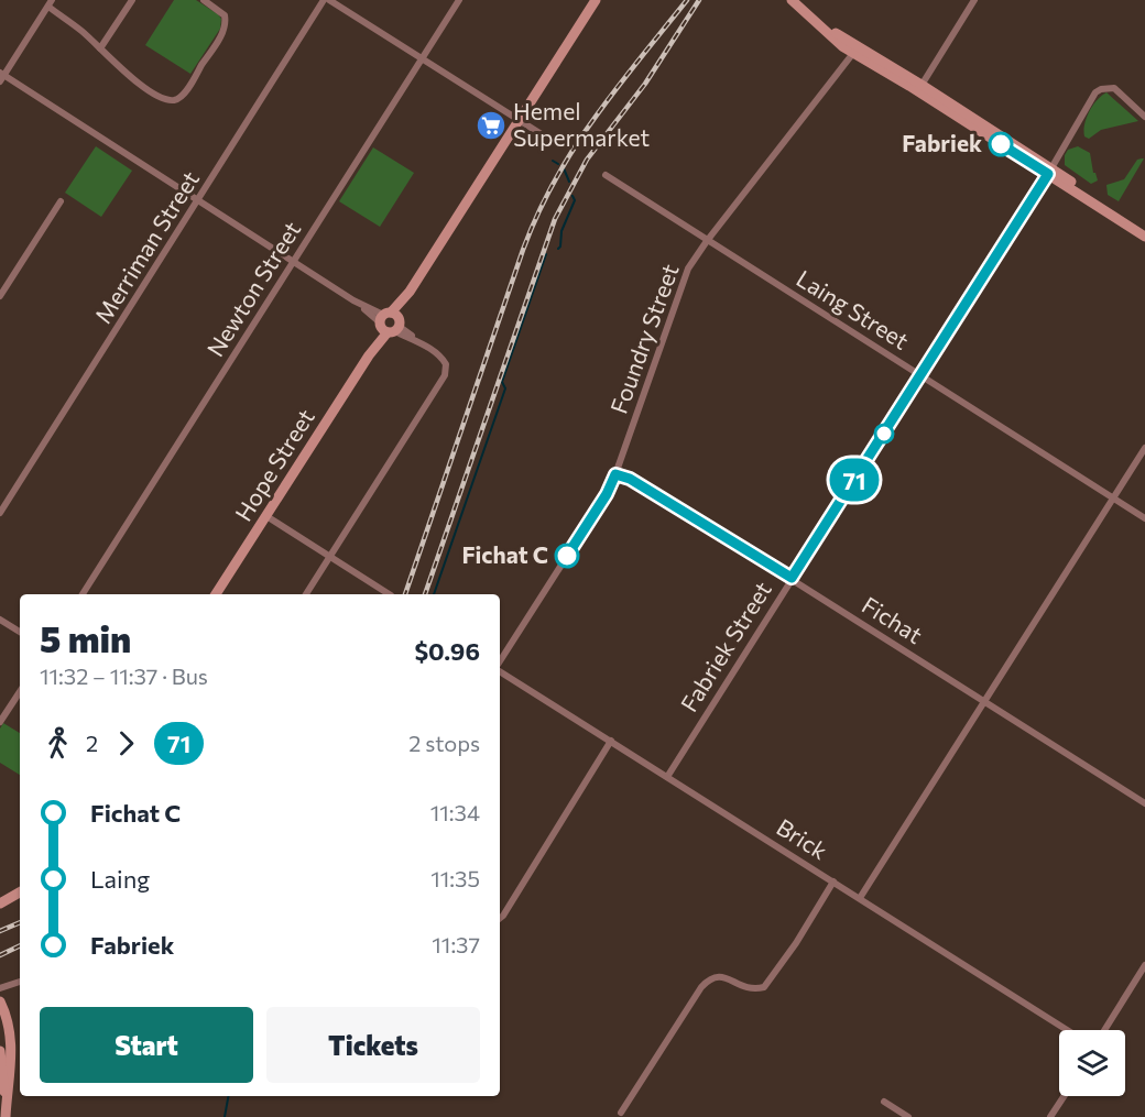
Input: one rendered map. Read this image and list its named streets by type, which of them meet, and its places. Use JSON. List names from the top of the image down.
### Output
{
  "streets": {
    "street": [
      "Merriman Street",
      "Newton Street",
      "Laing Street",
      "Foundry Street",
      "Hope Street",
      "Fichat",
      "Fabriek Street",
      "Brick"
    ]
  },
  "crossings": [
    ["Laing Street", "Foundry Street"],
    ["Laing Street", "Fabriek Street"],
    ["Foundry Street", "Fichat"],
    ["Fichat", "Fabriek Street"],
    ["Fabriek Street", "Brick"]
  ],
  "places": {
    "supermarket": ["Hemel Supermarket"],
    "other": ["Fabriek", "Fichat C"]
  },
  "lines": ["bus line 71"],
  "page": {
    "on_map": "71",
    "heading": ["5 min", "11:32 – 11:37 · Bus", "$0.96"],
    "legs": ["2", "71", "2 stops"],
    "list": [
      {
        "name": "Fichat C",
        "value": "11:34"
      },
      {
        "name": "Laing",
        "value": "11:35"
      },
      {
        "name": "Fabriek",
        "value": "11:37"
      }
    ],
    "buttons": ["Start", "Tickets"]
  }
}
